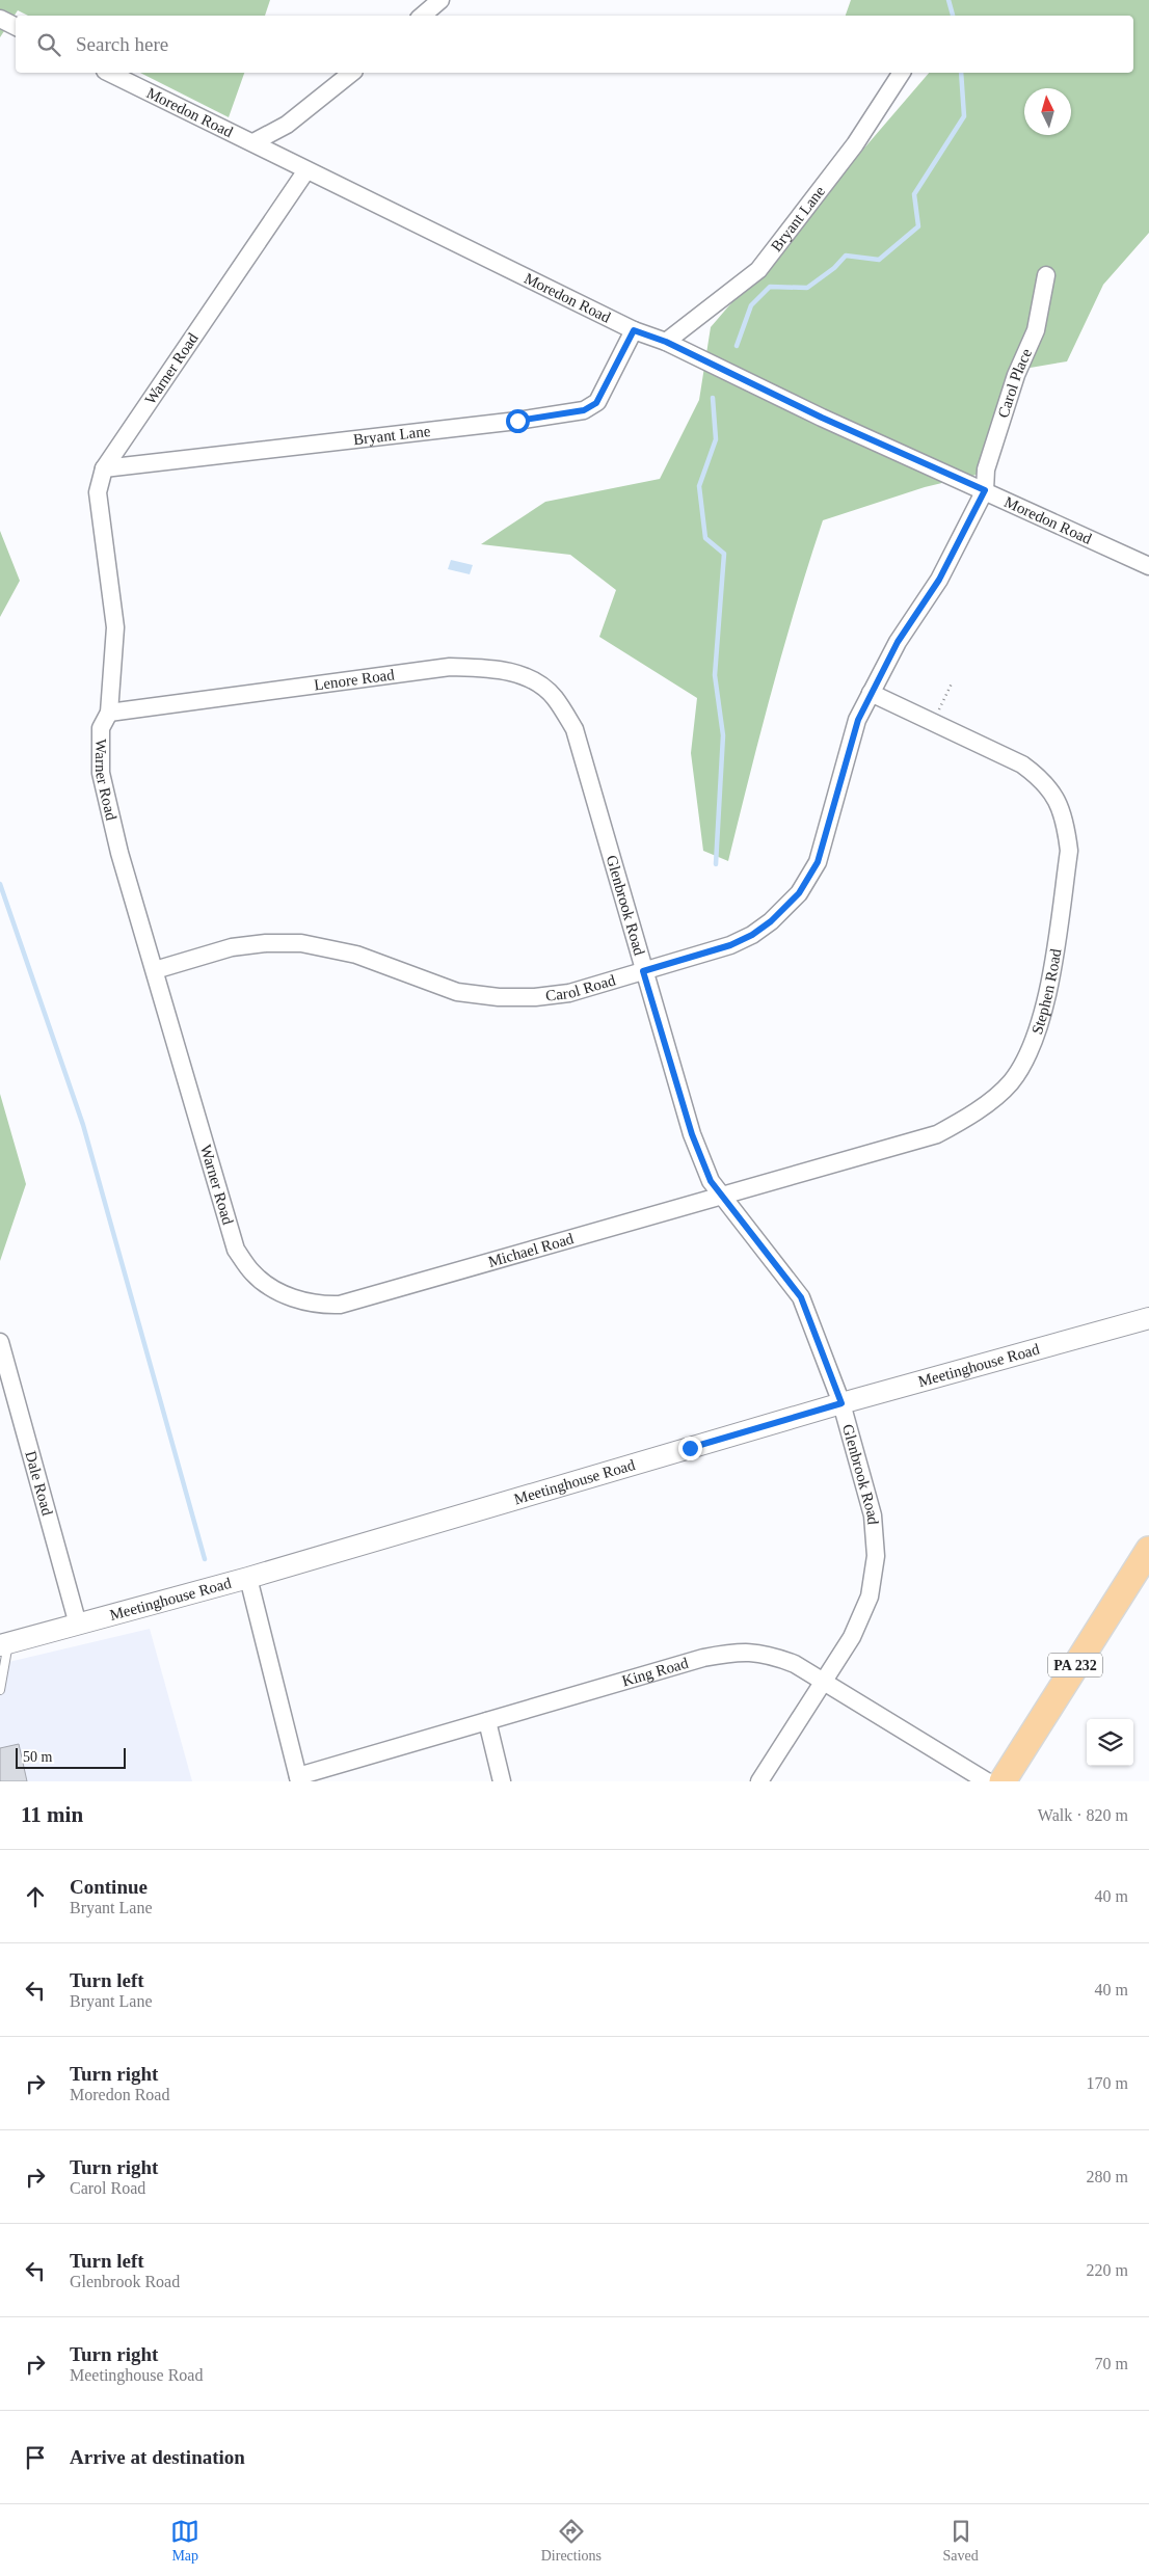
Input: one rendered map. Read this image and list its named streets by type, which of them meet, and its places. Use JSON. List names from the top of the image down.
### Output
{
  "streets": {
    "main road": ["PA 232"],
    "street": [
      "Moredon Road",
      "Bryant Lane",
      "Warner Road",
      "Carol Place",
      "Lenore Road",
      "Glenbrook Road",
      "Carol Road",
      "Stephen Road",
      "Michael Road",
      "Meetinghouse Road",
      "Dale Road",
      "King Road"
    ]
  },
  "crossings": [
    ["Moredon Road", "Bryant Lane"],
    ["Moredon Road", "Warner Road"],
    ["Moredon Road", "Carol Place"],
    ["Moredon Road", "Carol Road"],
    ["Bryant Lane", "Warner Road"],
    ["Warner Road", "Lenore Road"],
    ["Warner Road", "Carol Road"],
    ["Warner Road", "Michael Road"],
    ["Carol Place", "Carol Road"],
    ["Lenore Road", "Glenbrook Road"],
    ["Glenbrook Road", "Carol Road"],
    ["Glenbrook Road", "Stephen Road"],
    ["Glenbrook Road", "Michael Road"],
    ["Glenbrook Road", "Meetinghouse Road"],
    ["Glenbrook Road", "King Road"],
    ["Carol Road", "Stephen Road"],
    ["Stephen Road", "Michael Road"],
    ["Meetinghouse Road", "Dale Road"]
  ],
  "scale_bar": "50 m",
  "north": "top",
  "page": {
    "search": "Search here",
    "scale": "50 m",
    "heading": ["11 min", "Walk · 820 m"],
    "list": [
      ["Continue", "Bryant Lane", "40 m"],
      ["Turn left", "Bryant Lane", "40 m"],
      ["Turn right", "Moredon Road", "170 m"],
      ["Turn right", "Carol Road", "280 m"],
      ["Turn left", "Glenbrook Road", "220 m"],
      ["Turn right", "Meetinghouse Road", "70 m"],
      "Arrive at destination"
    ],
    "nav": ["Map", "Directions", "Saved"]
  }
}
